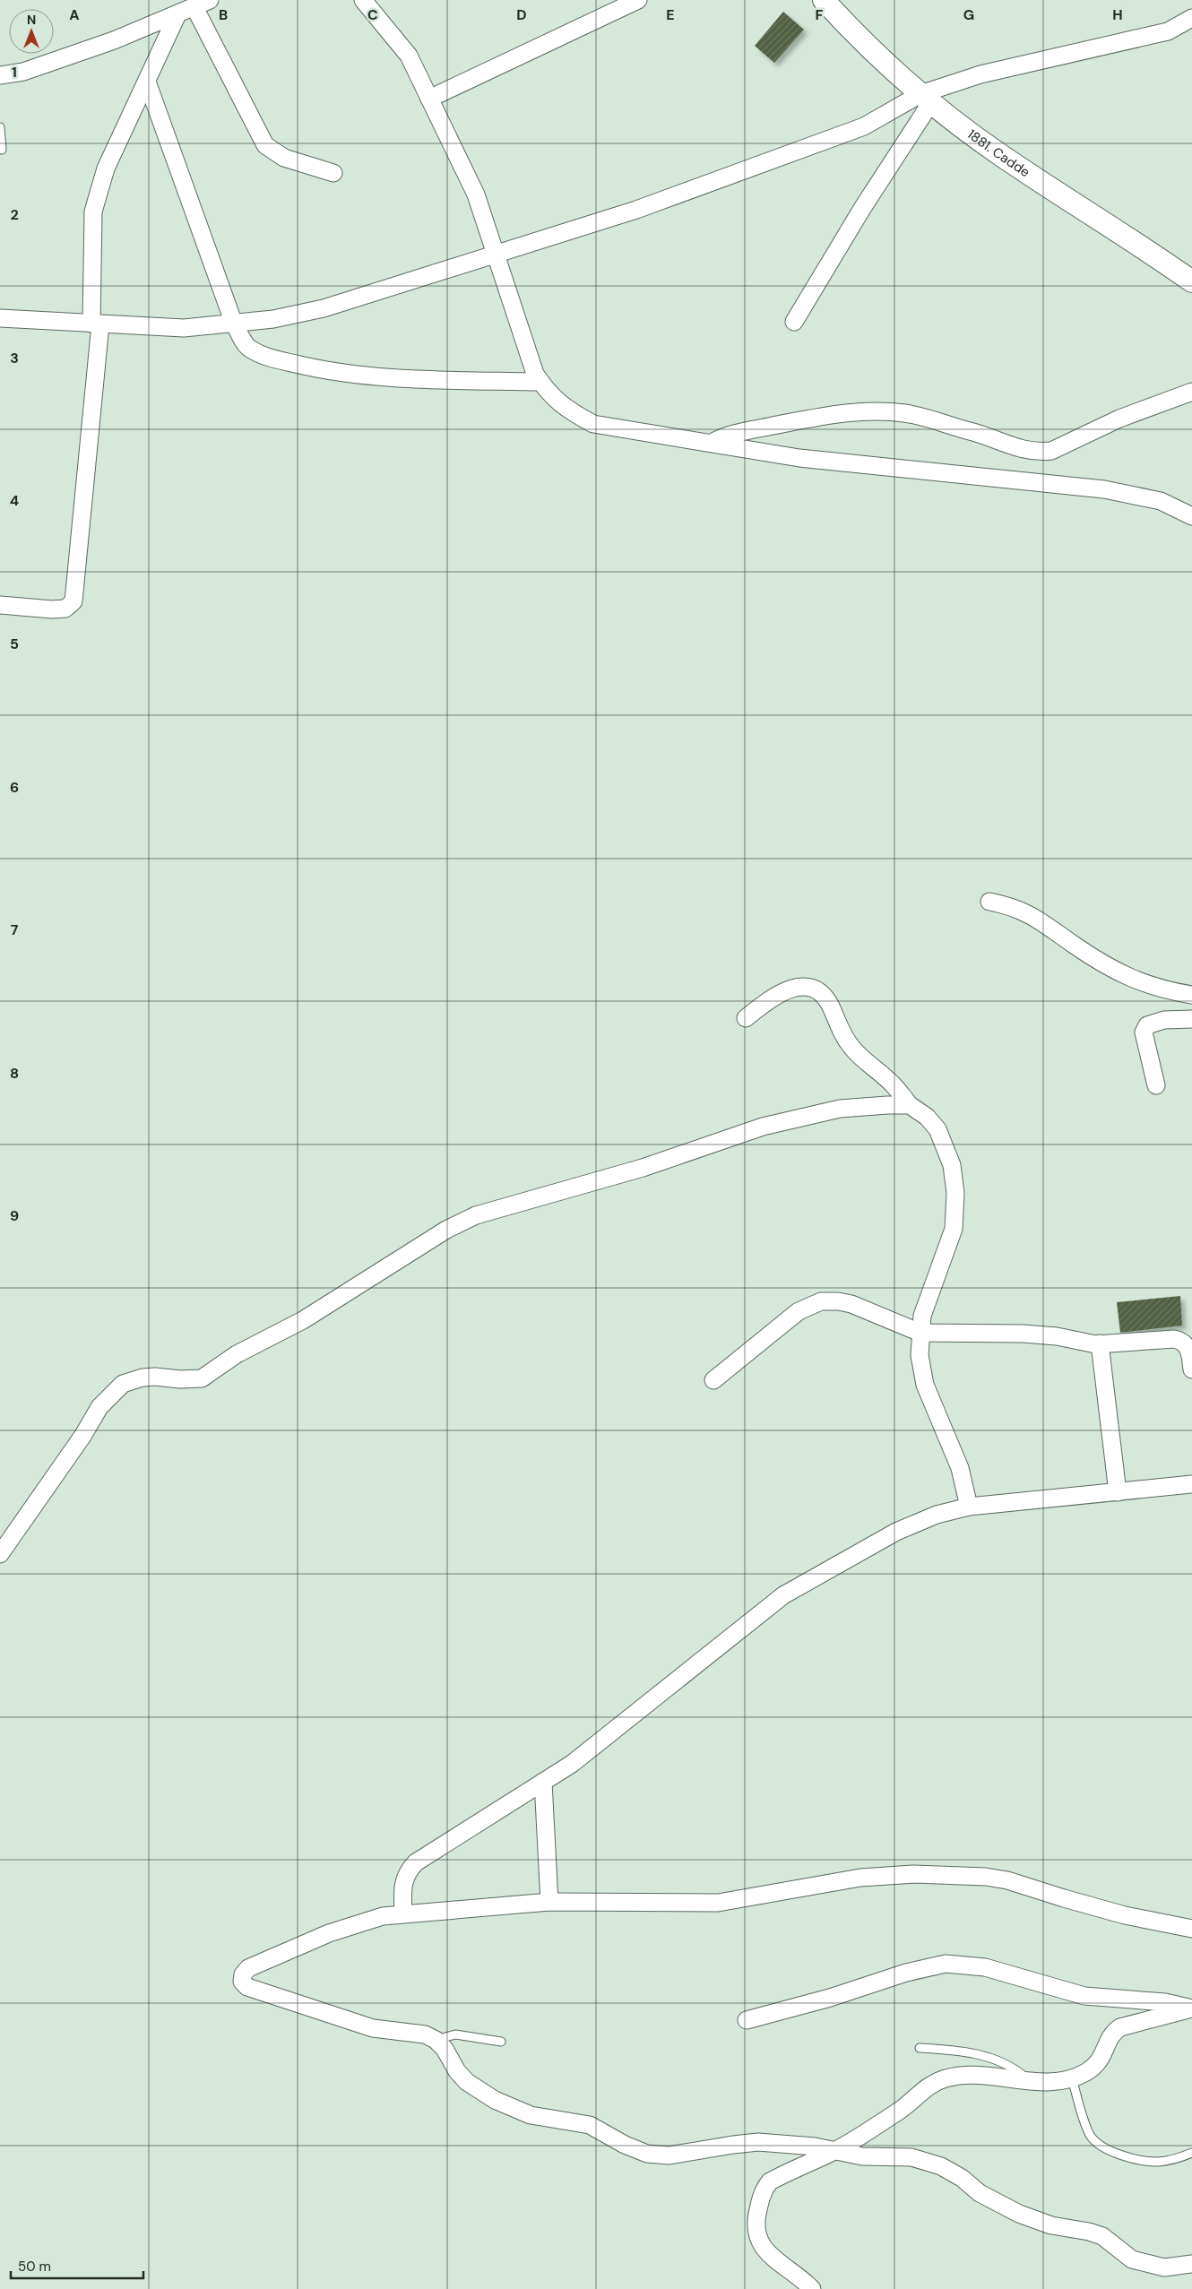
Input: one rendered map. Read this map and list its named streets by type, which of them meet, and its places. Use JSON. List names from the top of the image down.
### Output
{
  "streets": {
    "street": ["1881. Cadde"]
  },
  "scale_bar": "50 m",
  "north": "top",
  "grid": {
    "columns": [
      "A",
      "B",
      "C",
      "D",
      "E",
      "F",
      "G",
      "H"
    ],
    "rows": [
      "1",
      "2",
      "3",
      "4",
      "5",
      "6",
      "7",
      "8",
      "9"
    ]
  }
}
